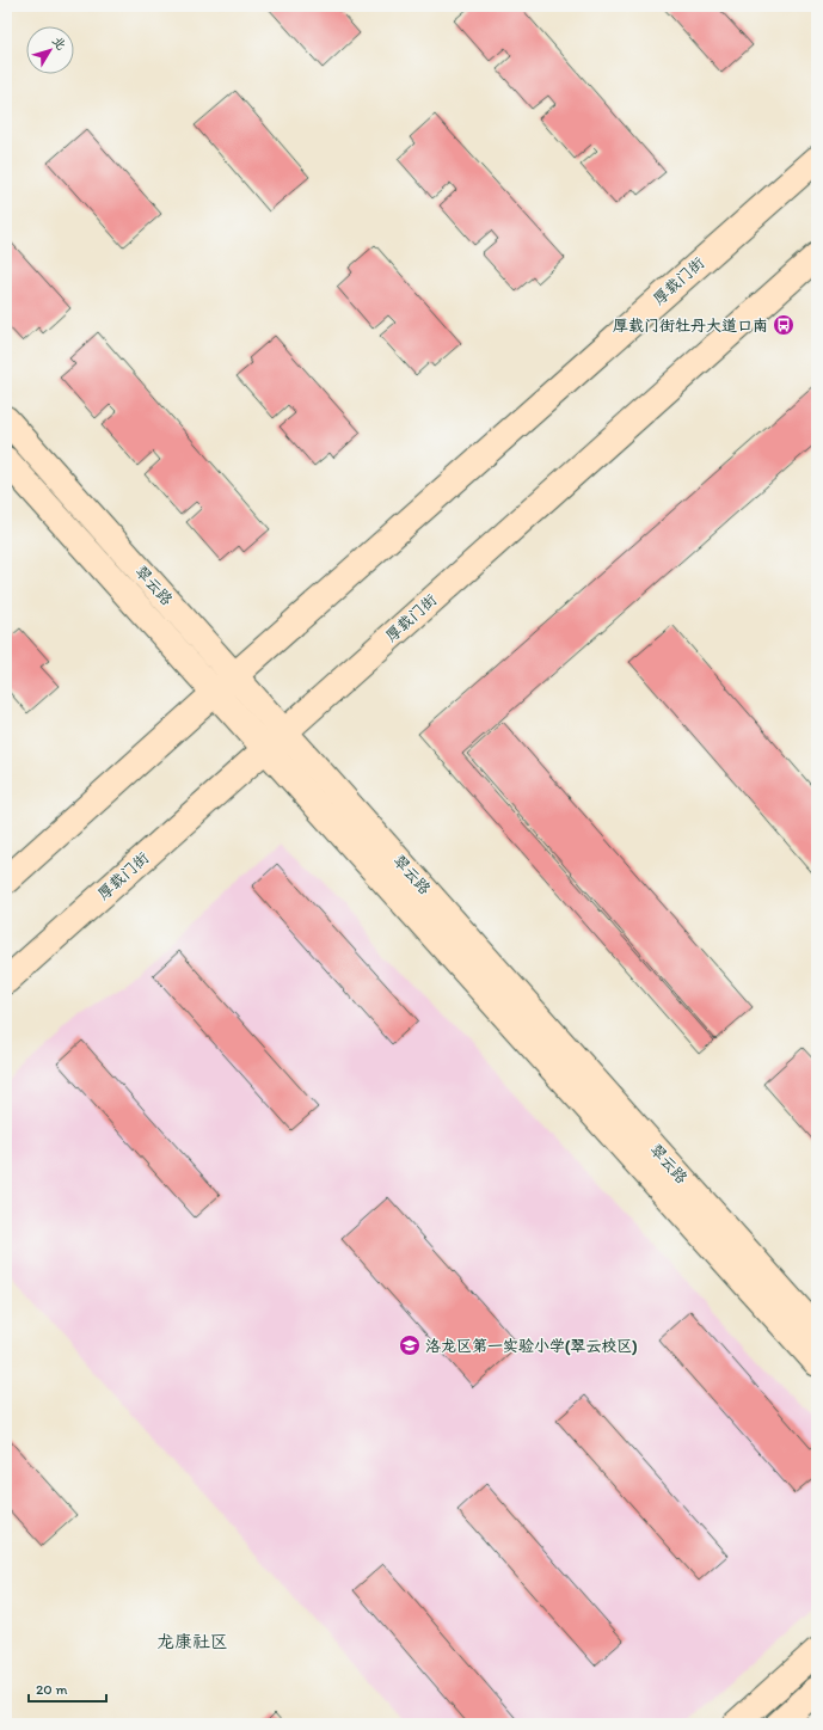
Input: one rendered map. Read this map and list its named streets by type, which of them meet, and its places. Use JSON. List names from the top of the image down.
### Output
{
  "streets": {
    "street": ["厚载门街", "翠云路"]
  },
  "crossings": [
    ["厚载门街", "翠云路"]
  ],
  "districts": ["龙康社区"],
  "places": {
    "bus stop": ["厚载门街牡丹大道口南"],
    "school or university": ["洛龙区第一实验小学(翠云校区)"]
  },
  "scale_bar": "20 m",
  "north": "top right"
}
